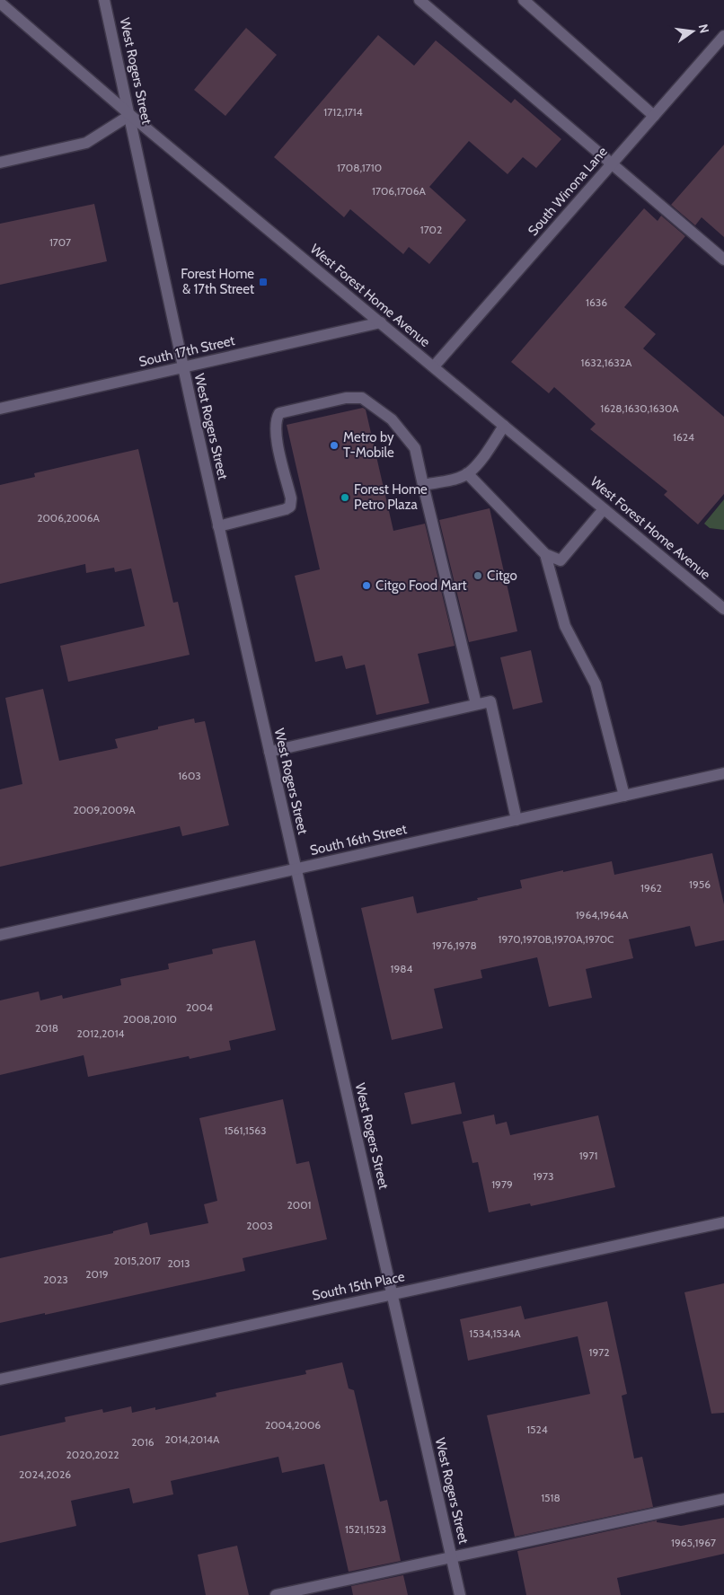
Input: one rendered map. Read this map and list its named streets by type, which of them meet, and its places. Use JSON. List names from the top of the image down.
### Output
{
  "streets": {
    "street": [
      "West Rogers Street",
      "South Winona Lane",
      "West Forest Home Avenue",
      "South 17th Street",
      "South 16th Street",
      "South 15th Place"
    ]
  },
  "crossings": [
    ["West Rogers Street", "West Forest Home Avenue"],
    ["West Rogers Street", "South 17th Street"],
    ["West Rogers Street", "South 16th Street"],
    ["West Rogers Street", "South 15th Place"],
    ["South Winona Lane", "West Forest Home Avenue"],
    ["West Forest Home Avenue", "South 17th Street"]
  ],
  "places": {
    "transit": ["Forest Home & 17th Street"],
    "other": [
      "Metro by T-Mobile",
      "Forest Home Petro Plaza",
      "Citgo",
      "Citgo Food Mart"
    ]
  },
  "house_numbers": [
    "1712,1714",
    "1708,1710",
    "1706,1706A",
    "1702",
    "1707",
    "1636",
    "1632,1632A",
    "1628,1630,1630A",
    "1624",
    "2006,2006A",
    "1603",
    "2009,2009A",
    "1956",
    "1962",
    "1964,1964A",
    "1970,1970B,1970A,1970C",
    "1976,1978",
    "1984",
    "2004",
    "2008,2010",
    "2018",
    "2012,2014",
    "1561,1563",
    "1971",
    "1973",
    "1979",
    "2001",
    "2003",
    "2015,2017",
    "2013",
    "2019",
    "2023",
    "1534,1534A",
    "1972",
    "2004,2006",
    "1524",
    "2014,2014A",
    "2016",
    "2020,2022",
    "2024,2026",
    "1518",
    "1521,1523",
    "1965,1967"
  ],
  "north": "right"
}
